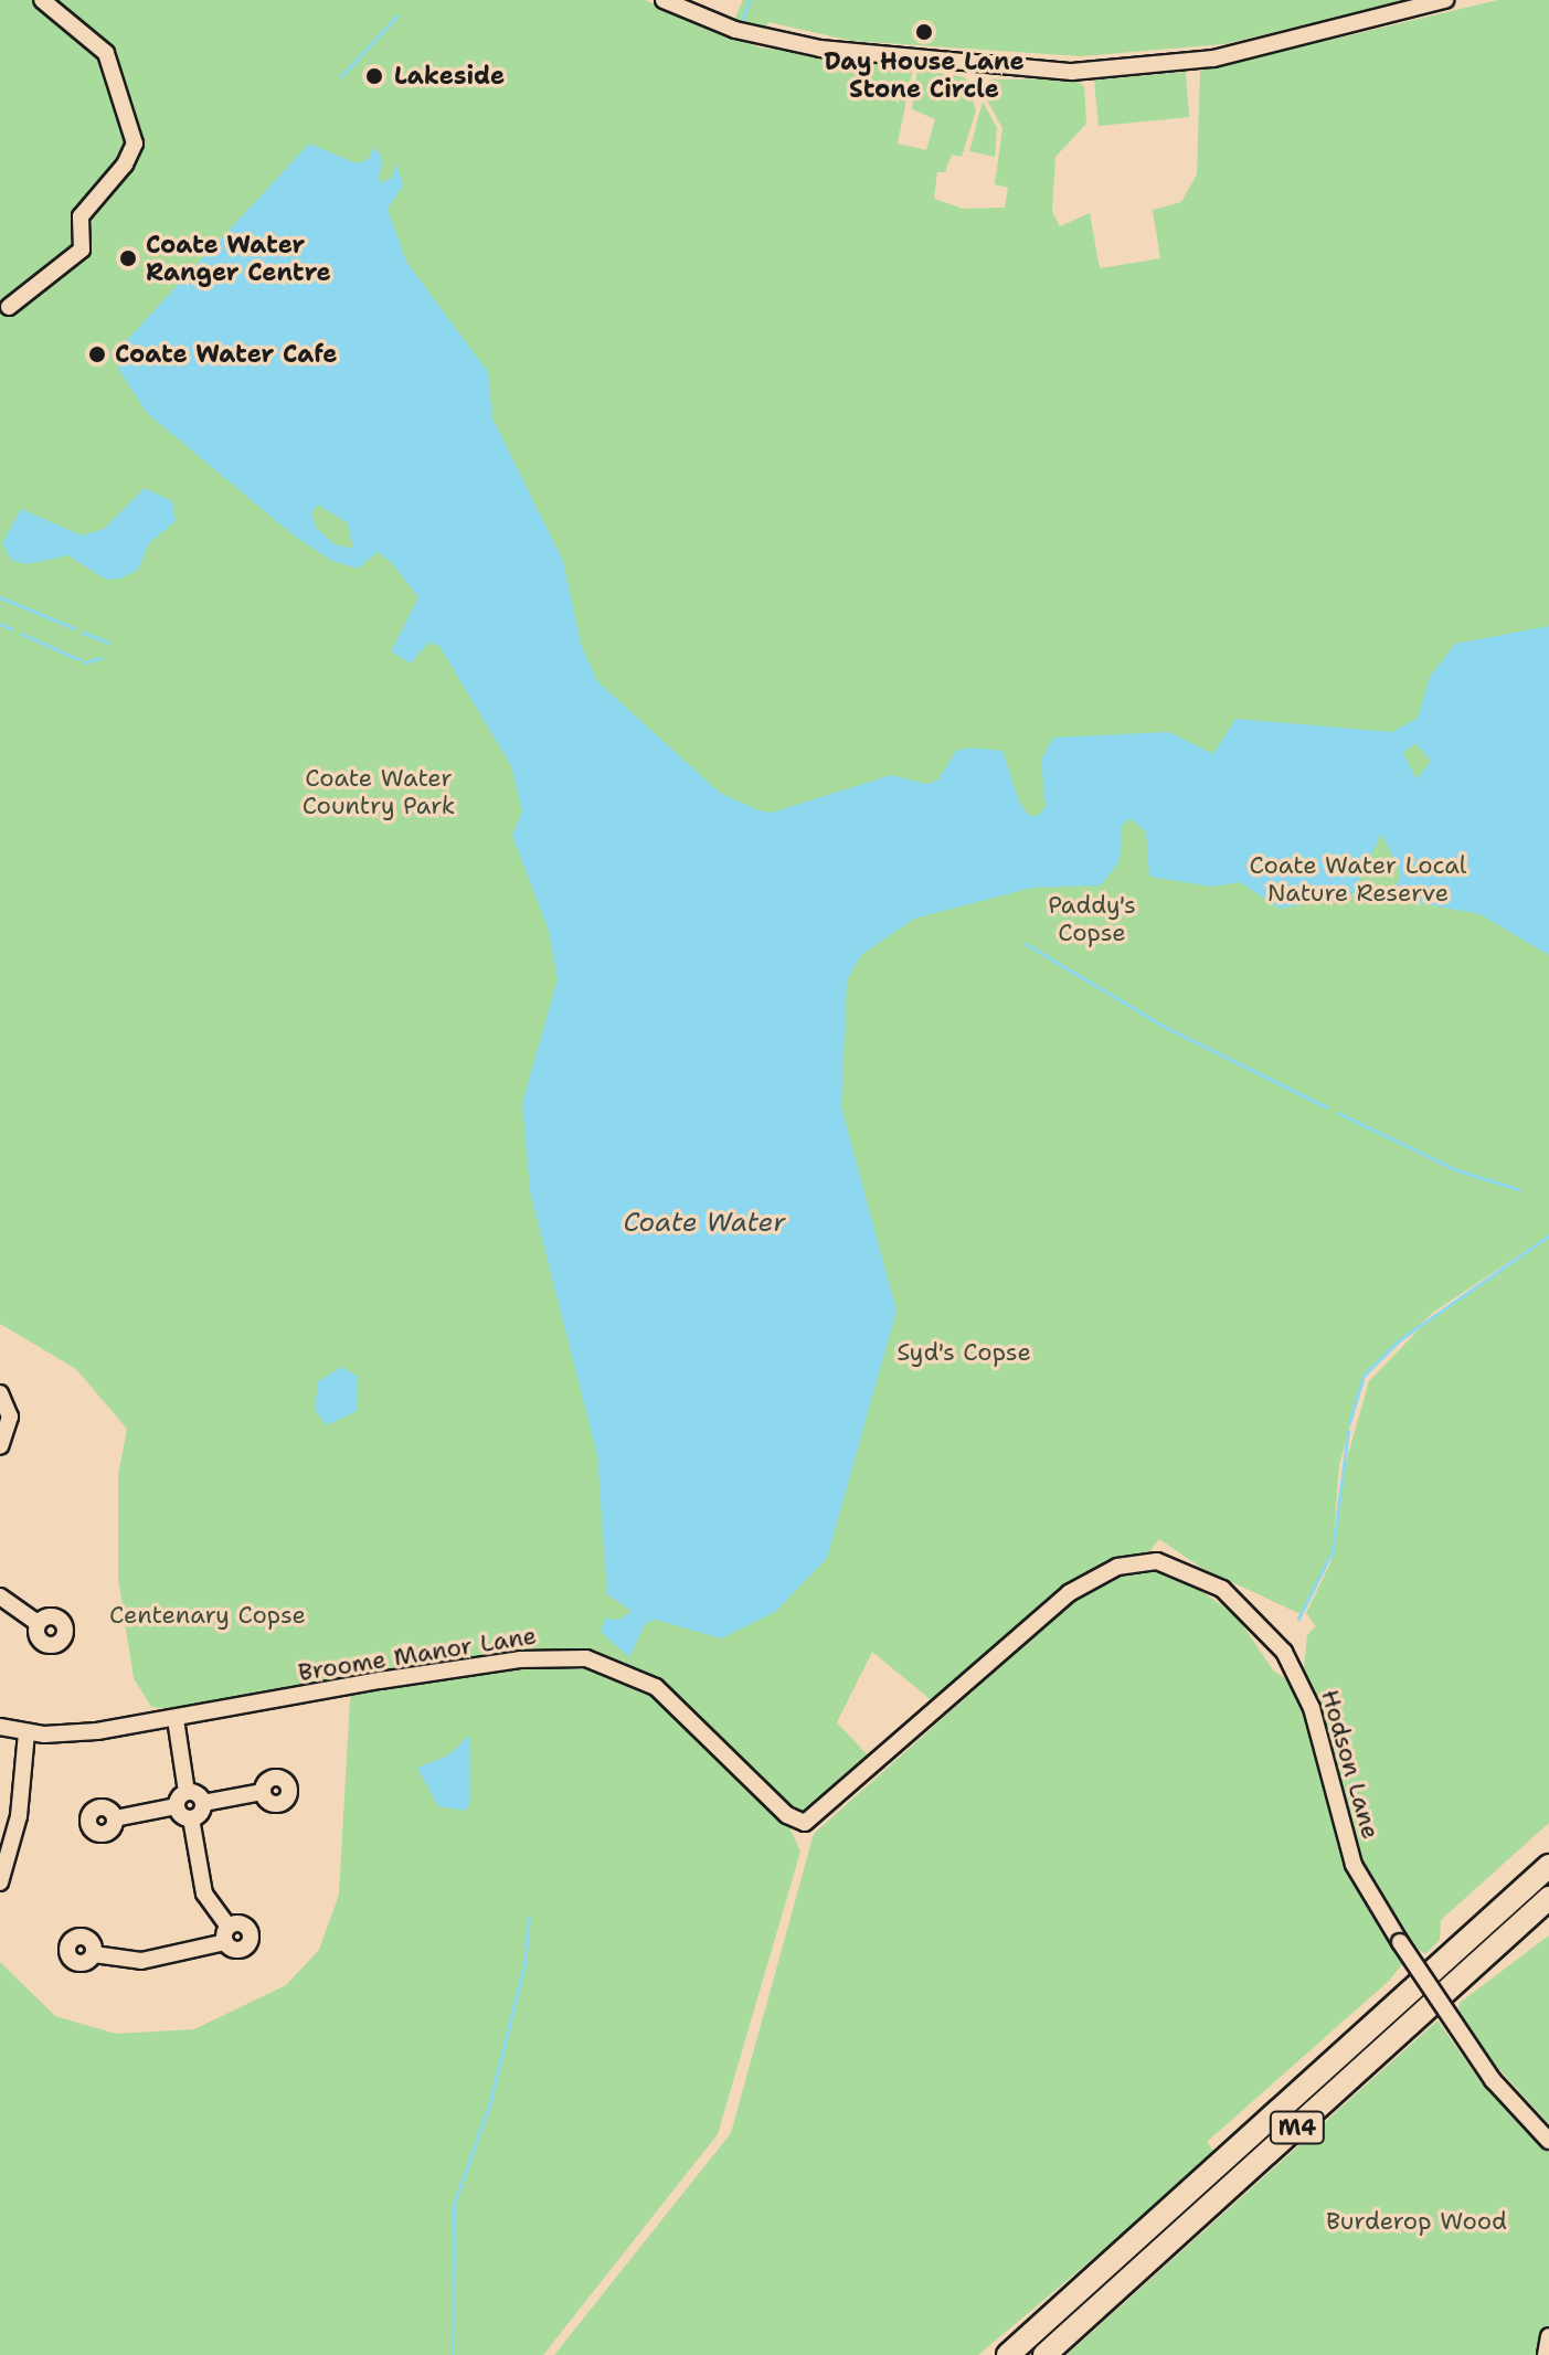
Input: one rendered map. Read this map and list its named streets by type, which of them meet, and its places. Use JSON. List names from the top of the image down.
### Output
{
  "streets": {
    "highway": ["M4"],
    "street": ["Broome Manor Lane", "Hodson Lane"]
  },
  "crossings": [
    ["Broome Manor Lane", "Hodson Lane"]
  ],
  "water": ["Coate Water"],
  "parks": [
    "Coate Water Country Park",
    "Coate Water Local Nature Reserve",
    "Paddy's Copse",
    "Syd's Copse",
    "Centenary Copse",
    "Burderop Wood"
  ],
  "places": [
    "Day House Lane Stone Circle",
    "Lakeside",
    "Coate Water Ranger Centre",
    "Coate Water Cafe"
  ]
}
